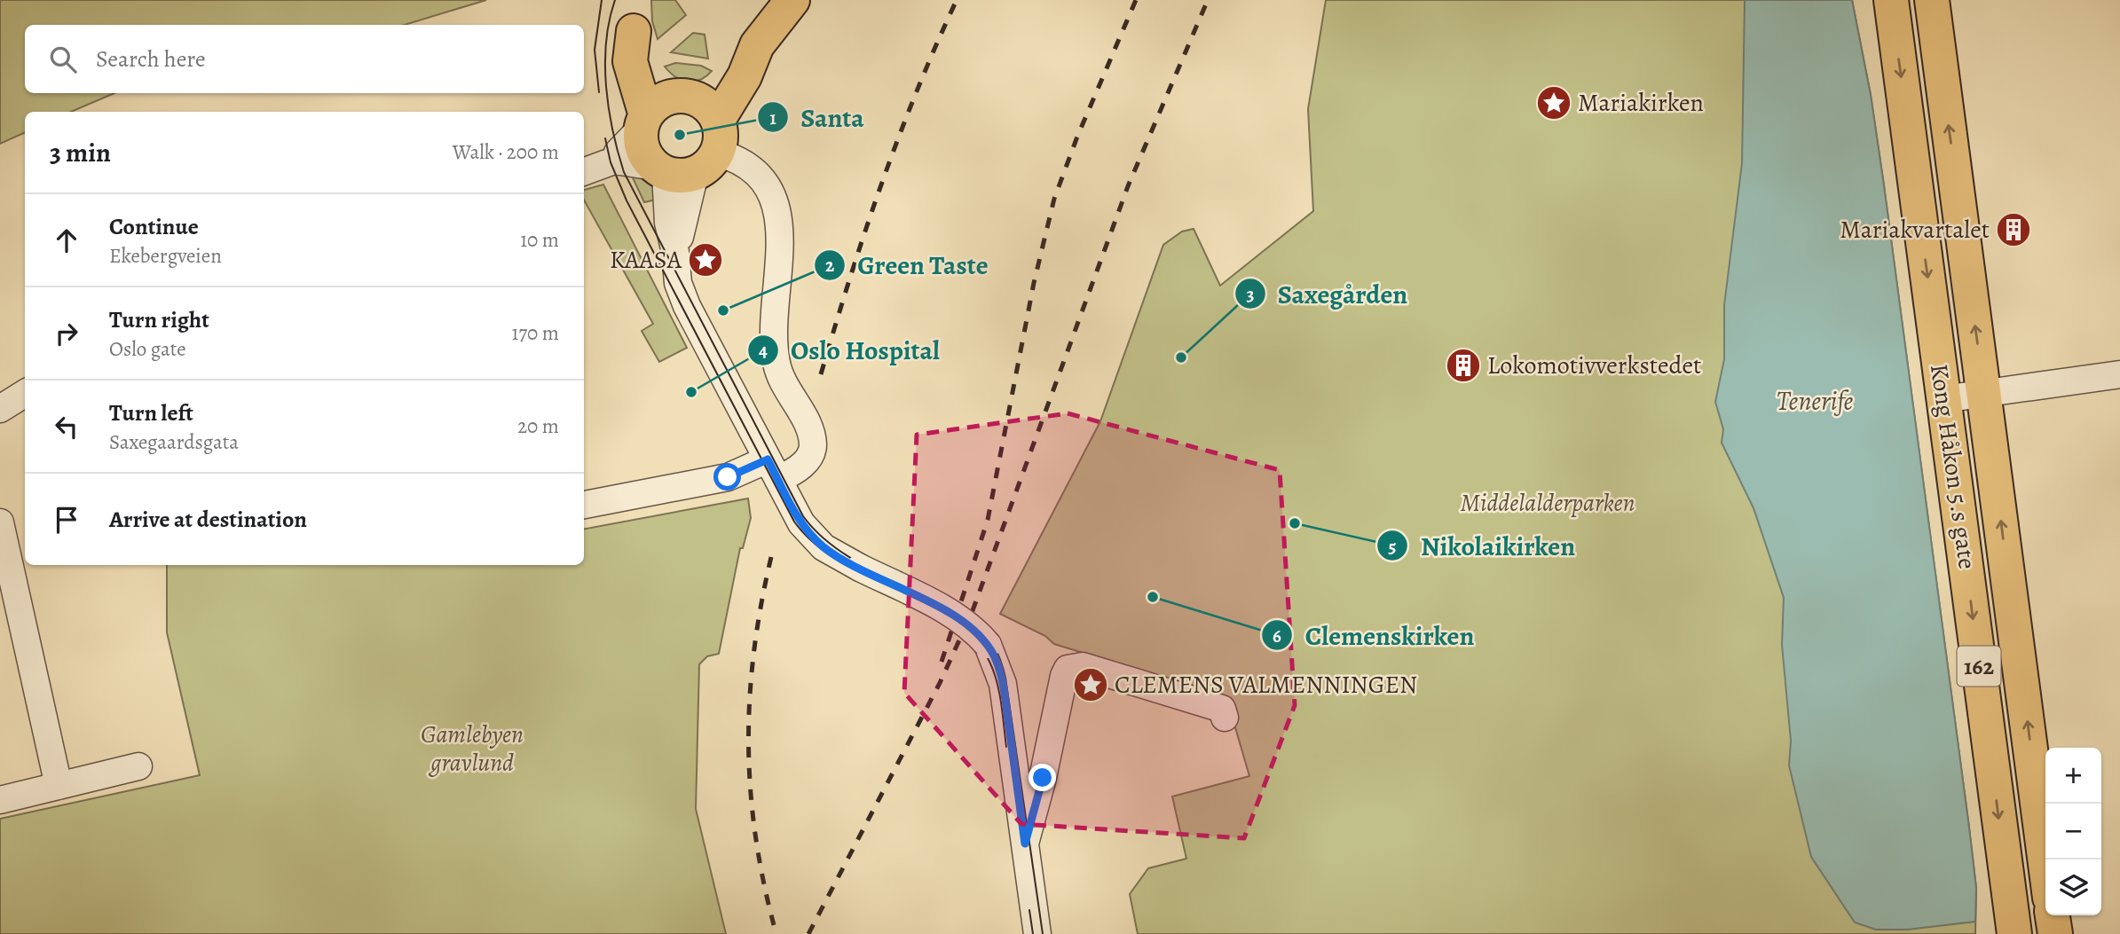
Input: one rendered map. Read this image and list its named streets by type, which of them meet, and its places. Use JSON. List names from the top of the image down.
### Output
{
  "streets": {
    "main road": ["Kong Håkon 5.s gate", "162"]
  },
  "water": ["Tenerife"],
  "parks": ["Middelalderparken", "Gamlebyen gravlund"],
  "places": {
    "place": ["Mariakirken", "KAASA", "CLEMENS VALMENNINGEN"],
    "other": [
      "Santa",
      "Green Taste",
      "Saxegården",
      "Oslo Hospital",
      "Nikolaikirken",
      "Clemenskirken"
    ],
    "building": ["Mariakvartalet", "Lokomotivverkstedet"]
  },
  "page": {
    "search": "Search here",
    "heading": ["3 min", "Walk · 200 m"],
    "list": [
      ["Continue", "Ekebergveien", "10 m"],
      ["Turn right", "Oslo gate", "170 m"],
      ["Turn left", "Saxegaardsgata", "20 m"],
      "Arrive at destination"
    ],
    "map_buttons": ["+", "−"]
  }
}
